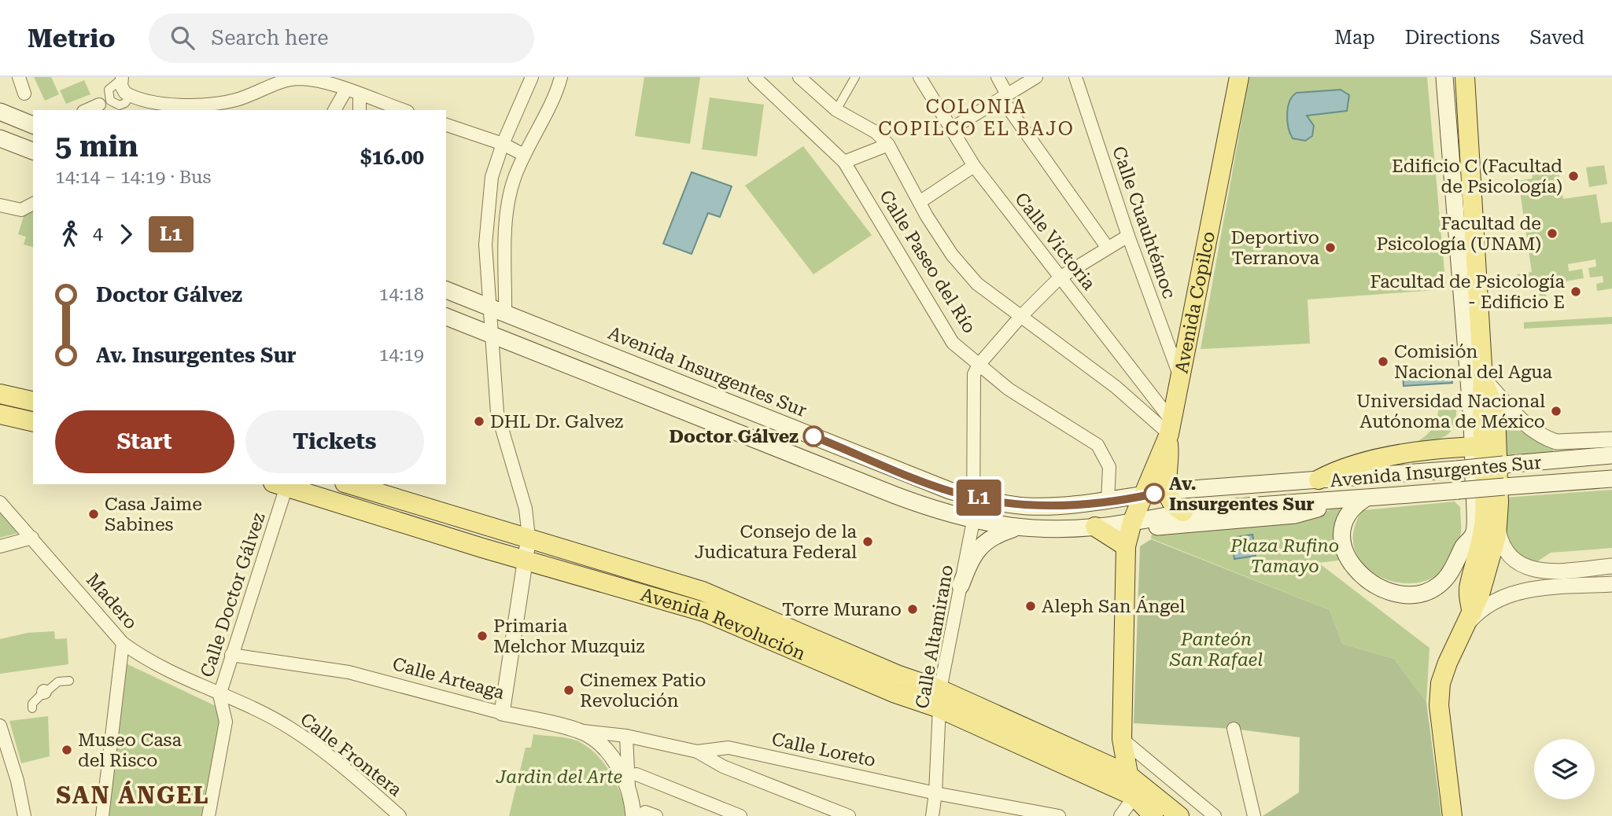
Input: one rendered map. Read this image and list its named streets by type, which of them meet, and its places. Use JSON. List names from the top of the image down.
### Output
{
  "streets": {
    "main road": ["Avenida Copilco", "Avenida Insurgentes Sur", "Avenida Revolución"],
    "street": [
      "Calle Cuauhtémoc",
      "Calle Victoria",
      "Calle Paseo del Río",
      "Calle Doctor Gálvez",
      "Madero",
      "Calle Altamirano",
      "Calle Arteaga",
      "Calle Loreto",
      "Calle Frontera"
    ]
  },
  "crossings": [
    ["Calle Cuauhtémoc", "Avenida Copilco"],
    ["Calle Victoria", "Calle Paseo del Río"],
    ["Calle Victoria", "Avenida Copilco"],
    ["Calle Paseo del Río", "Avenida Copilco"],
    ["Calle Paseo del Río", "Avenida Insurgentes Sur"],
    ["Avenida Copilco", "Avenida Insurgentes Sur"],
    ["Avenida Copilco", "Avenida Revolución"],
    ["Avenida Insurgentes Sur", "Calle Altamirano"],
    ["Calle Doctor Gálvez", "Madero"],
    ["Calle Doctor Gálvez", "Avenida Revolución"],
    ["Calle Doctor Gálvez", "Calle Arteaga"],
    ["Calle Doctor Gálvez", "Calle Frontera"],
    ["Madero", "Calle Frontera"],
    ["Avenida Revolución", "Calle Altamirano"],
    ["Calle Altamirano", "Calle Loreto"],
    ["Calle Arteaga", "Calle Loreto"]
  ],
  "districts": ["COLONIA COPILCO EL BAJO", "SAN ÁNGEL"],
  "parks": ["Plaza Rufino Tamayo", "Panteón San Rafael", "Jardin del Arte"],
  "places": [
    "Edificio C (Facultad de Psicología)",
    "Facultad de Psicología (UNAM)",
    "Deportivo Terranova",
    "Facultad de Psicología - Edificio E",
    "Comisión Nacional del Agua",
    "Universidad Nacional Autónoma de México",
    "DHL Dr. Galvez",
    "Doctor Gálvez",
    "Av. Insurgentes Sur",
    "Casa Jaime Sabines",
    "Consejo de la Judicatura Federal",
    "Aleph San Ángel",
    "Torre Murano",
    "Primaria Melchor Muzquiz",
    "Cinemex Patio Revolución",
    "Museo Casa del Risco"
  ],
  "lines": ["bus line L1"],
  "page": {
    "header": "Metrio",
    "search": "Search here",
    "nav": ["Map", "Directions", "Saved"],
    "on_map": "L1",
    "heading": ["5 min", "14:14 – 14:19 · Bus", "$16.00"],
    "legs": ["4", "L1"],
    "list": [
      {
        "name": "Doctor Gálvez",
        "value": "14:18"
      },
      {
        "name": "Av. Insurgentes Sur",
        "value": "14:19"
      }
    ],
    "buttons": ["Start", "Tickets"]
  }
}
